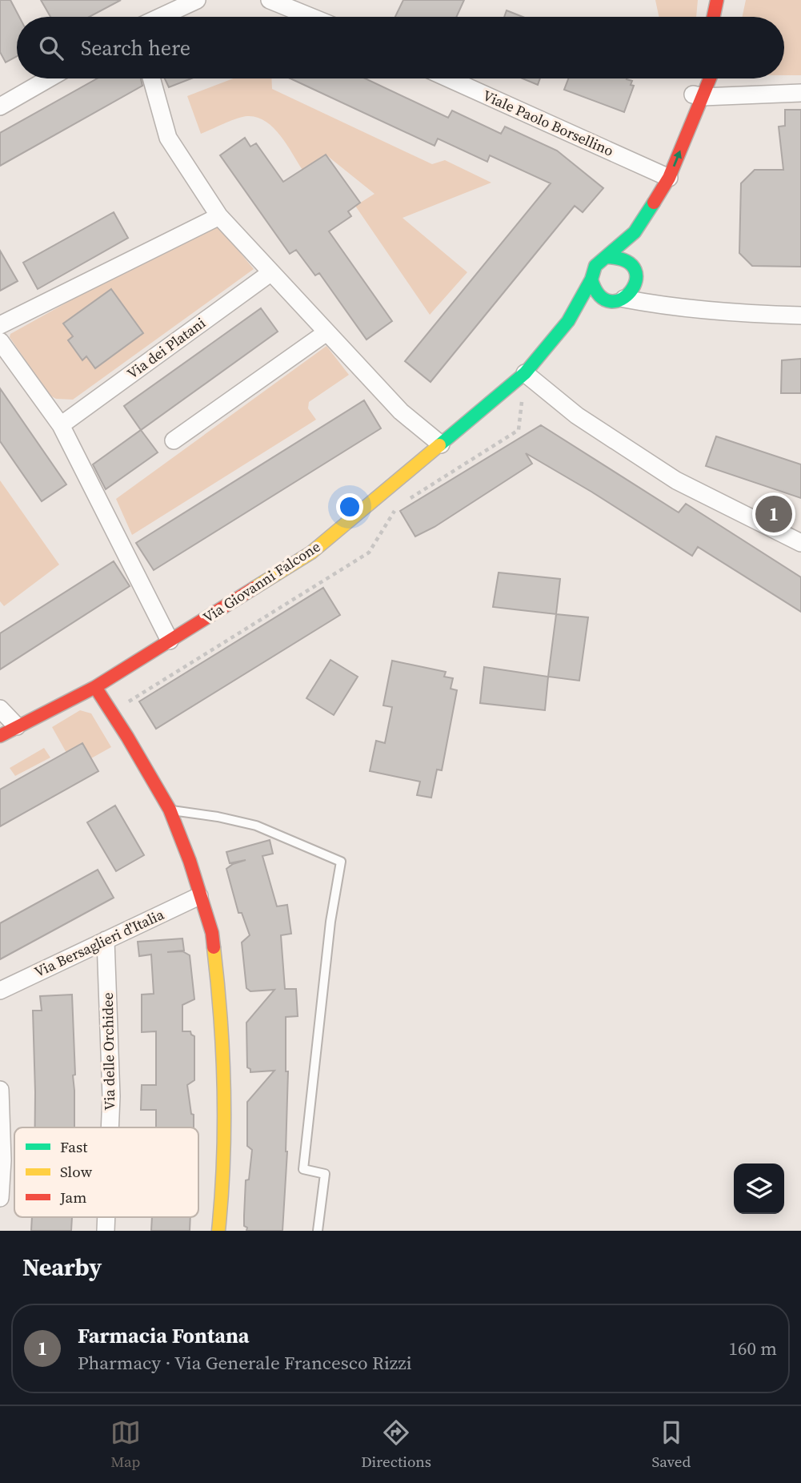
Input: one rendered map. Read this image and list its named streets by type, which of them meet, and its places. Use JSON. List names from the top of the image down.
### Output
{
  "streets": {
    "street": [
      "Viale Paolo Borsellino",
      "Via dei Platani",
      "Via Giovanni Falcone",
      "Via Bersaglieri d'Italia",
      "Via delle Orchidee"
    ]
  },
  "crossings": [
    ["Viale Paolo Borsellino", "Via Giovanni Falcone"],
    ["Via Bersaglieri d'Italia", "Via delle Orchidee"]
  ],
  "legend": ["Fast", "Slow", "Jam"],
  "page": {
    "search": "Search here",
    "pins": "1",
    "heading": "Nearby",
    "list": [
      {
        "mark": "1",
        "name": "Farmacia Fontana",
        "note": "Pharmacy · Via Generale Francesco Rizzi",
        "value": "160 m"
      }
    ],
    "nav": ["Map", "Directions", "Saved"]
  }
}
